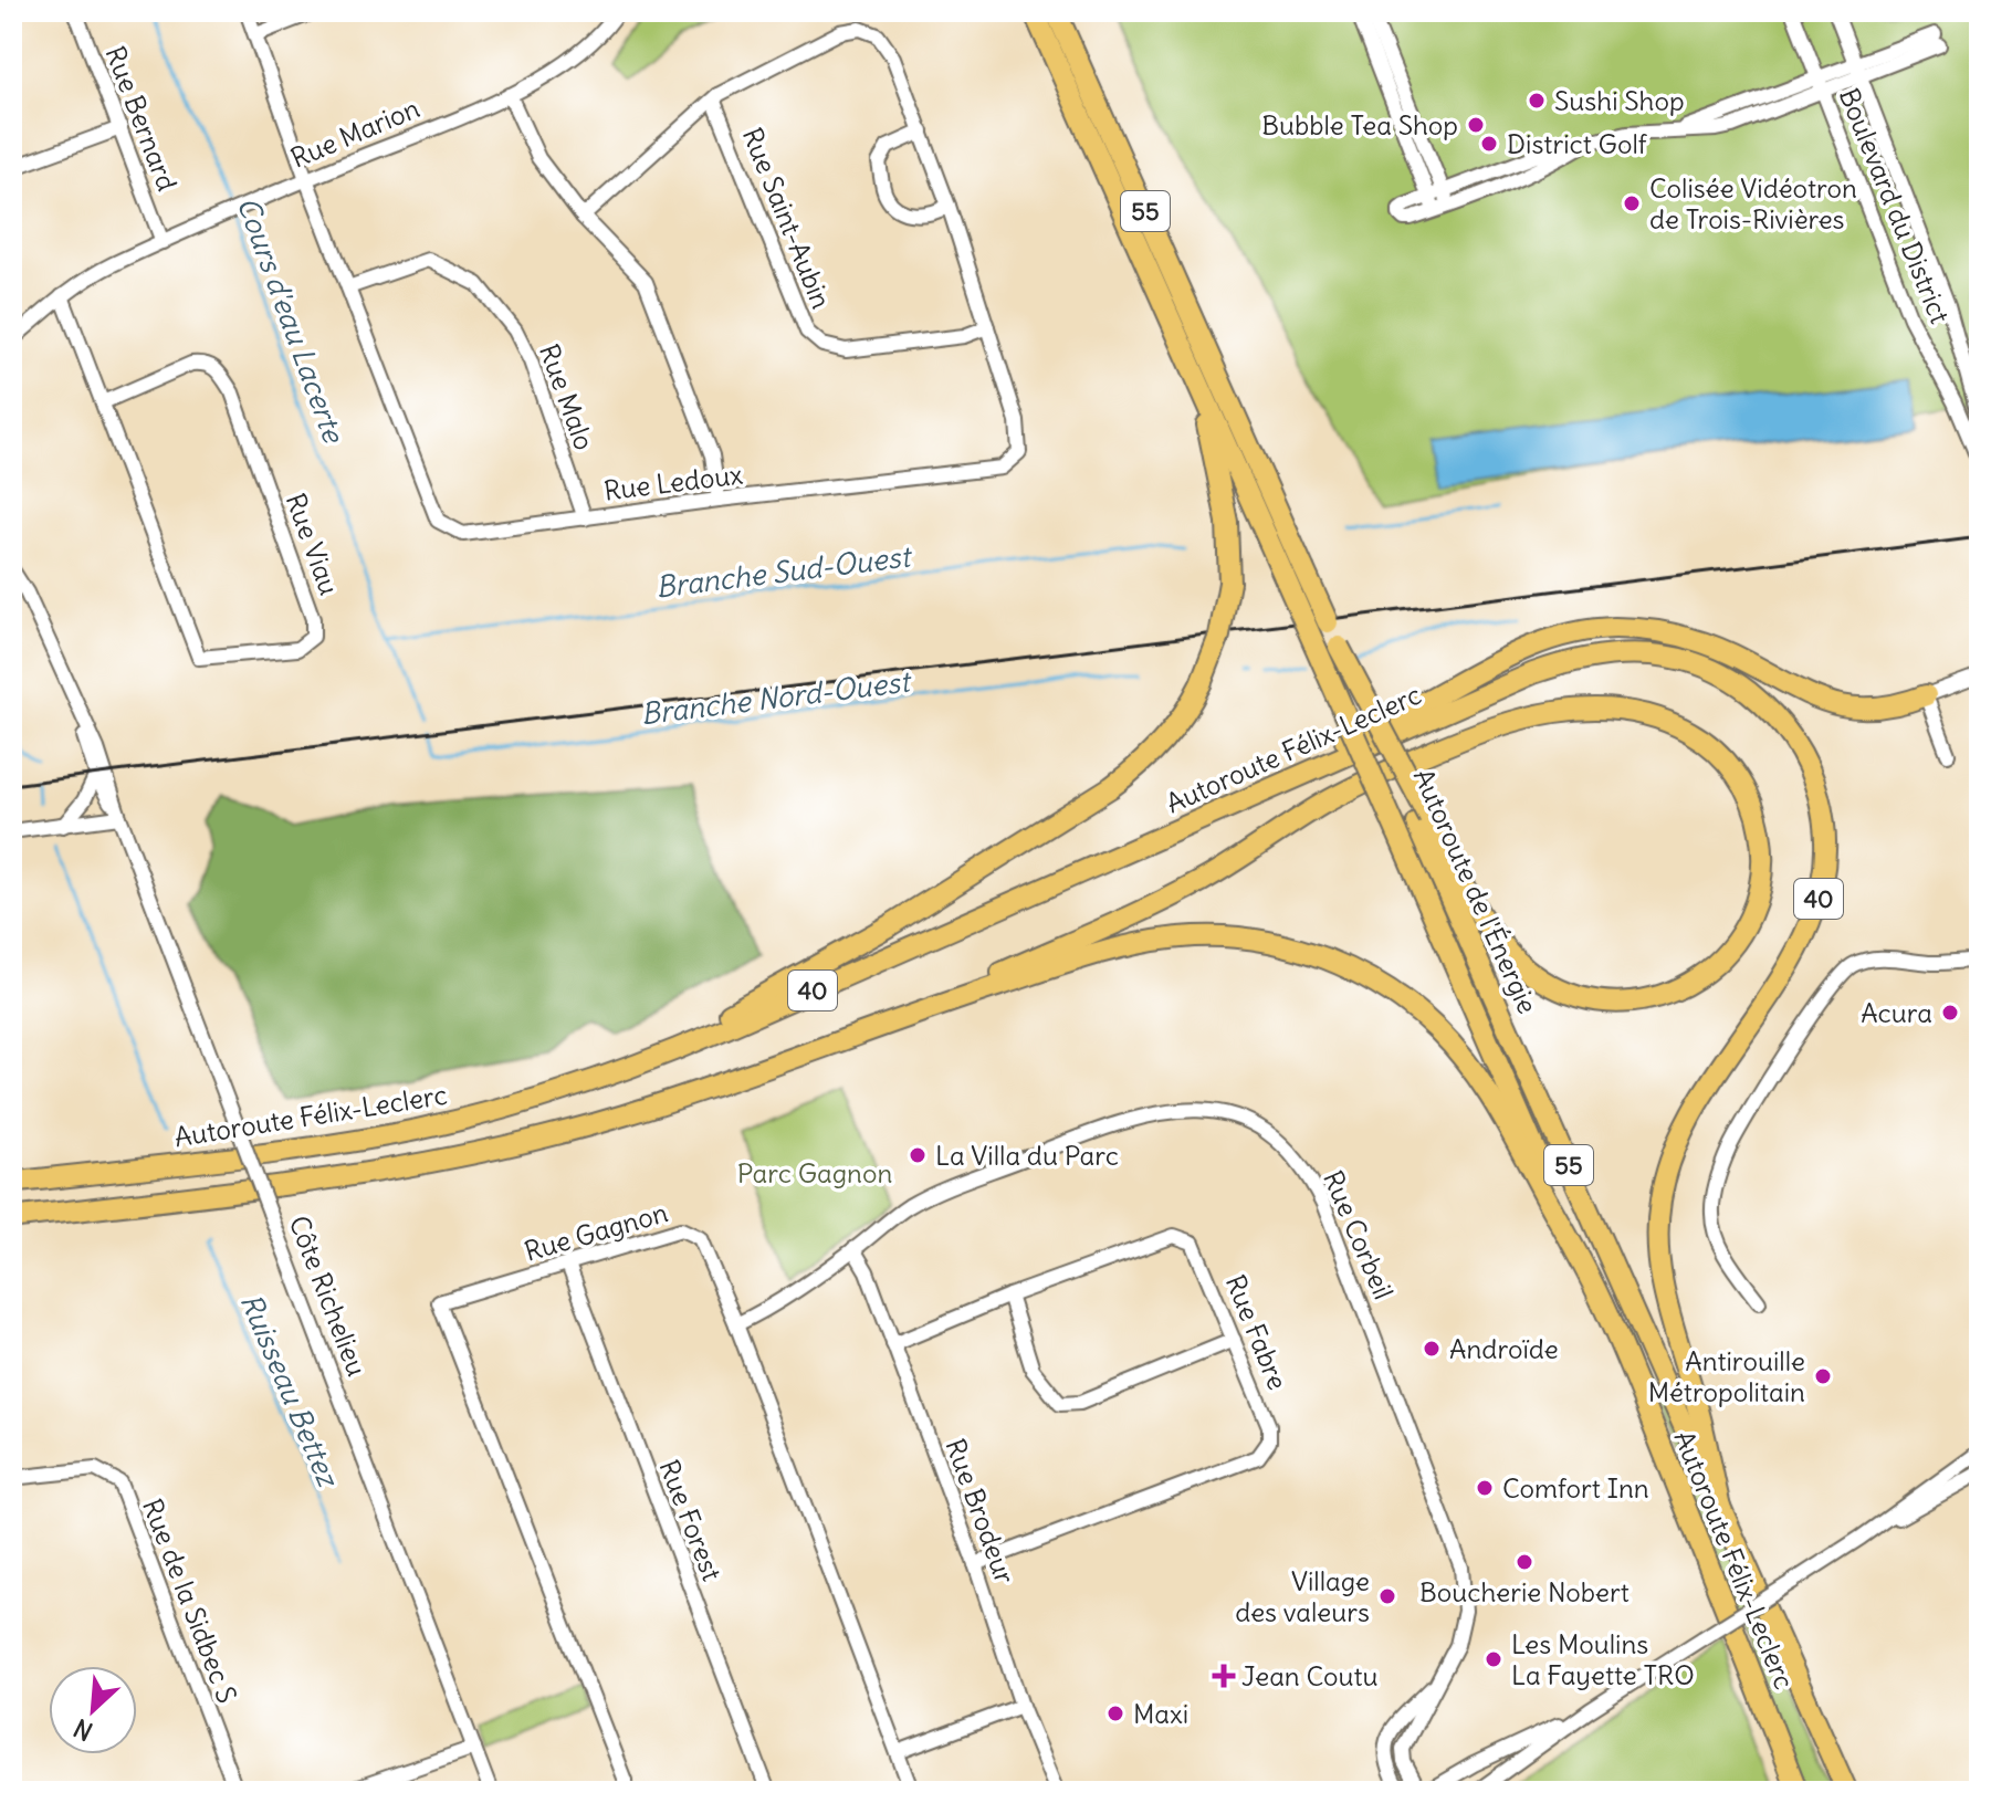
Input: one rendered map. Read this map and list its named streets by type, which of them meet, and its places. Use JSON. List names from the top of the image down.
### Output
{
  "streets": {
    "highway": [
      "55",
      "Autoroute Félix-Leclerc",
      "Autoroute de l'Énergie",
      "40"
    ],
    "street": [
      "Rue Bernard",
      "Rue Marion",
      "Boulevard du District",
      "Rue Saint-Aubin",
      "Rue Malo",
      "Rue Ledoux",
      "Rue Viau",
      "Rue Gagnon",
      "Rue Corbeil",
      "Côte Richelieu",
      "Rue Fabre",
      "Rue Brodeur",
      "Rue Forest",
      "Rue de la Sidbec S"
    ]
  },
  "crossings": [
    ["Rue Bernard", "Rue Marion"],
    ["Rue Marion", "Rue Ledoux"],
    ["Rue Marion", "Rue Viau"],
    ["Rue Saint-Aubin", "Rue Ledoux"],
    ["Rue Malo", "Rue Ledoux"],
    ["Autoroute Félix-Leclerc", "Autoroute de l'Énergie"],
    ["Rue Gagnon", "Rue Corbeil"],
    ["Rue Gagnon", "Rue Forest"],
    ["Rue Corbeil", "Rue Brodeur"],
    ["Rue Fabre", "Rue Brodeur"]
  ],
  "water": [
    "Cours d'eau Lacerte",
    "Branche Sud-Ouest",
    "Branche Nord-Ouest",
    "Ruisseau Bettez"
  ],
  "parks": ["Parc Gagnon"],
  "places": {
    "other": [
      "Sushi Shop",
      "Bubble Tea Shop",
      "District Golf",
      "Colisée Vidéotron de Trois-Rivières",
      "Acura",
      "La Villa du Parc",
      "Androïde",
      "Antirouille Métropolitain",
      "Comfort Inn",
      "Boucherie Nobert",
      "Village des valeurs",
      "Les Moulins La Fayette TRO",
      "Maxi"
    ],
    "health": ["Jean Coutu"]
  },
  "north": "bottom left"
}
